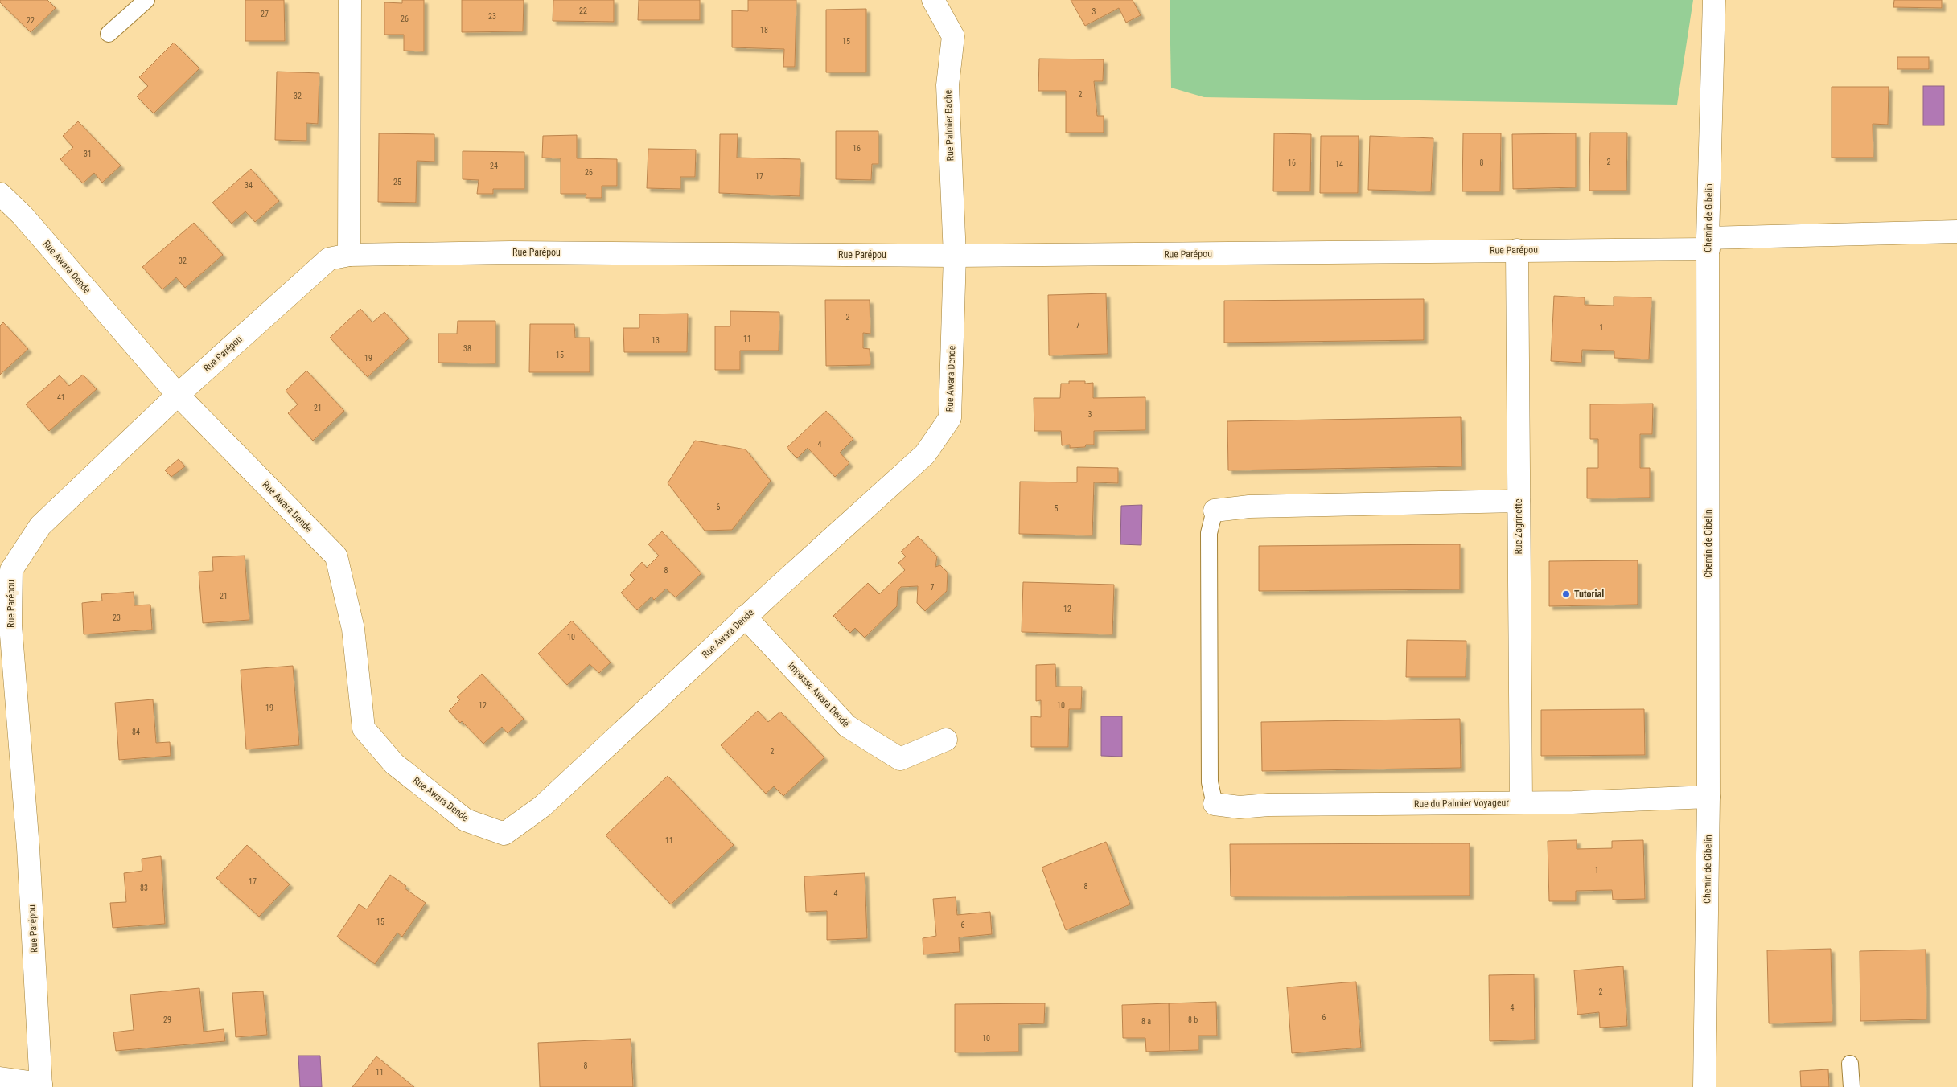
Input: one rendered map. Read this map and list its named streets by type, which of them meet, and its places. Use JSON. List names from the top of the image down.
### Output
{
  "streets": {
    "street": [
      "Rue Palmier Bache",
      "Chemin de Gibelin",
      "Rue Parépou",
      "Rue Awara Dende",
      "Rue Zagrinette",
      "Impasse Awara Dendé",
      "Rue du Palmier Voyageur"
    ]
  },
  "crossings": [
    ["Rue Palmier Bache", "Rue Parépou"],
    ["Rue Palmier Bache", "Rue Awara Dende"],
    ["Chemin de Gibelin", "Rue Parépou"],
    ["Chemin de Gibelin", "Rue du Palmier Voyageur"],
    ["Rue Parépou", "Rue Awara Dende"],
    ["Rue Parépou", "Rue Zagrinette"],
    ["Rue Awara Dende", "Impasse Awara Dendé"],
    ["Rue Zagrinette", "Rue du Palmier Voyageur"]
  ],
  "places": ["Tutorial"],
  "house_numbers": [
    "22",
    "3",
    "27",
    "23",
    "26",
    "22",
    "18",
    "15",
    "2",
    "32",
    "16",
    "31",
    "2",
    "16",
    "8",
    "14",
    "24",
    "26",
    "17",
    "25",
    "34",
    "32",
    "2",
    "7",
    "1",
    "11",
    "13",
    "38",
    "15",
    "19",
    "41",
    "21",
    "3",
    "4",
    "6",
    "5",
    "8",
    "7",
    "21",
    "12",
    "23",
    "10",
    "12",
    "10",
    "19",
    "84",
    "2",
    "11",
    "1",
    "17",
    "8",
    "83",
    "4",
    "15",
    "6",
    "2",
    "4",
    "6",
    "29",
    "8 b",
    "8 a",
    "10",
    "8",
    "11"
  ]
}
